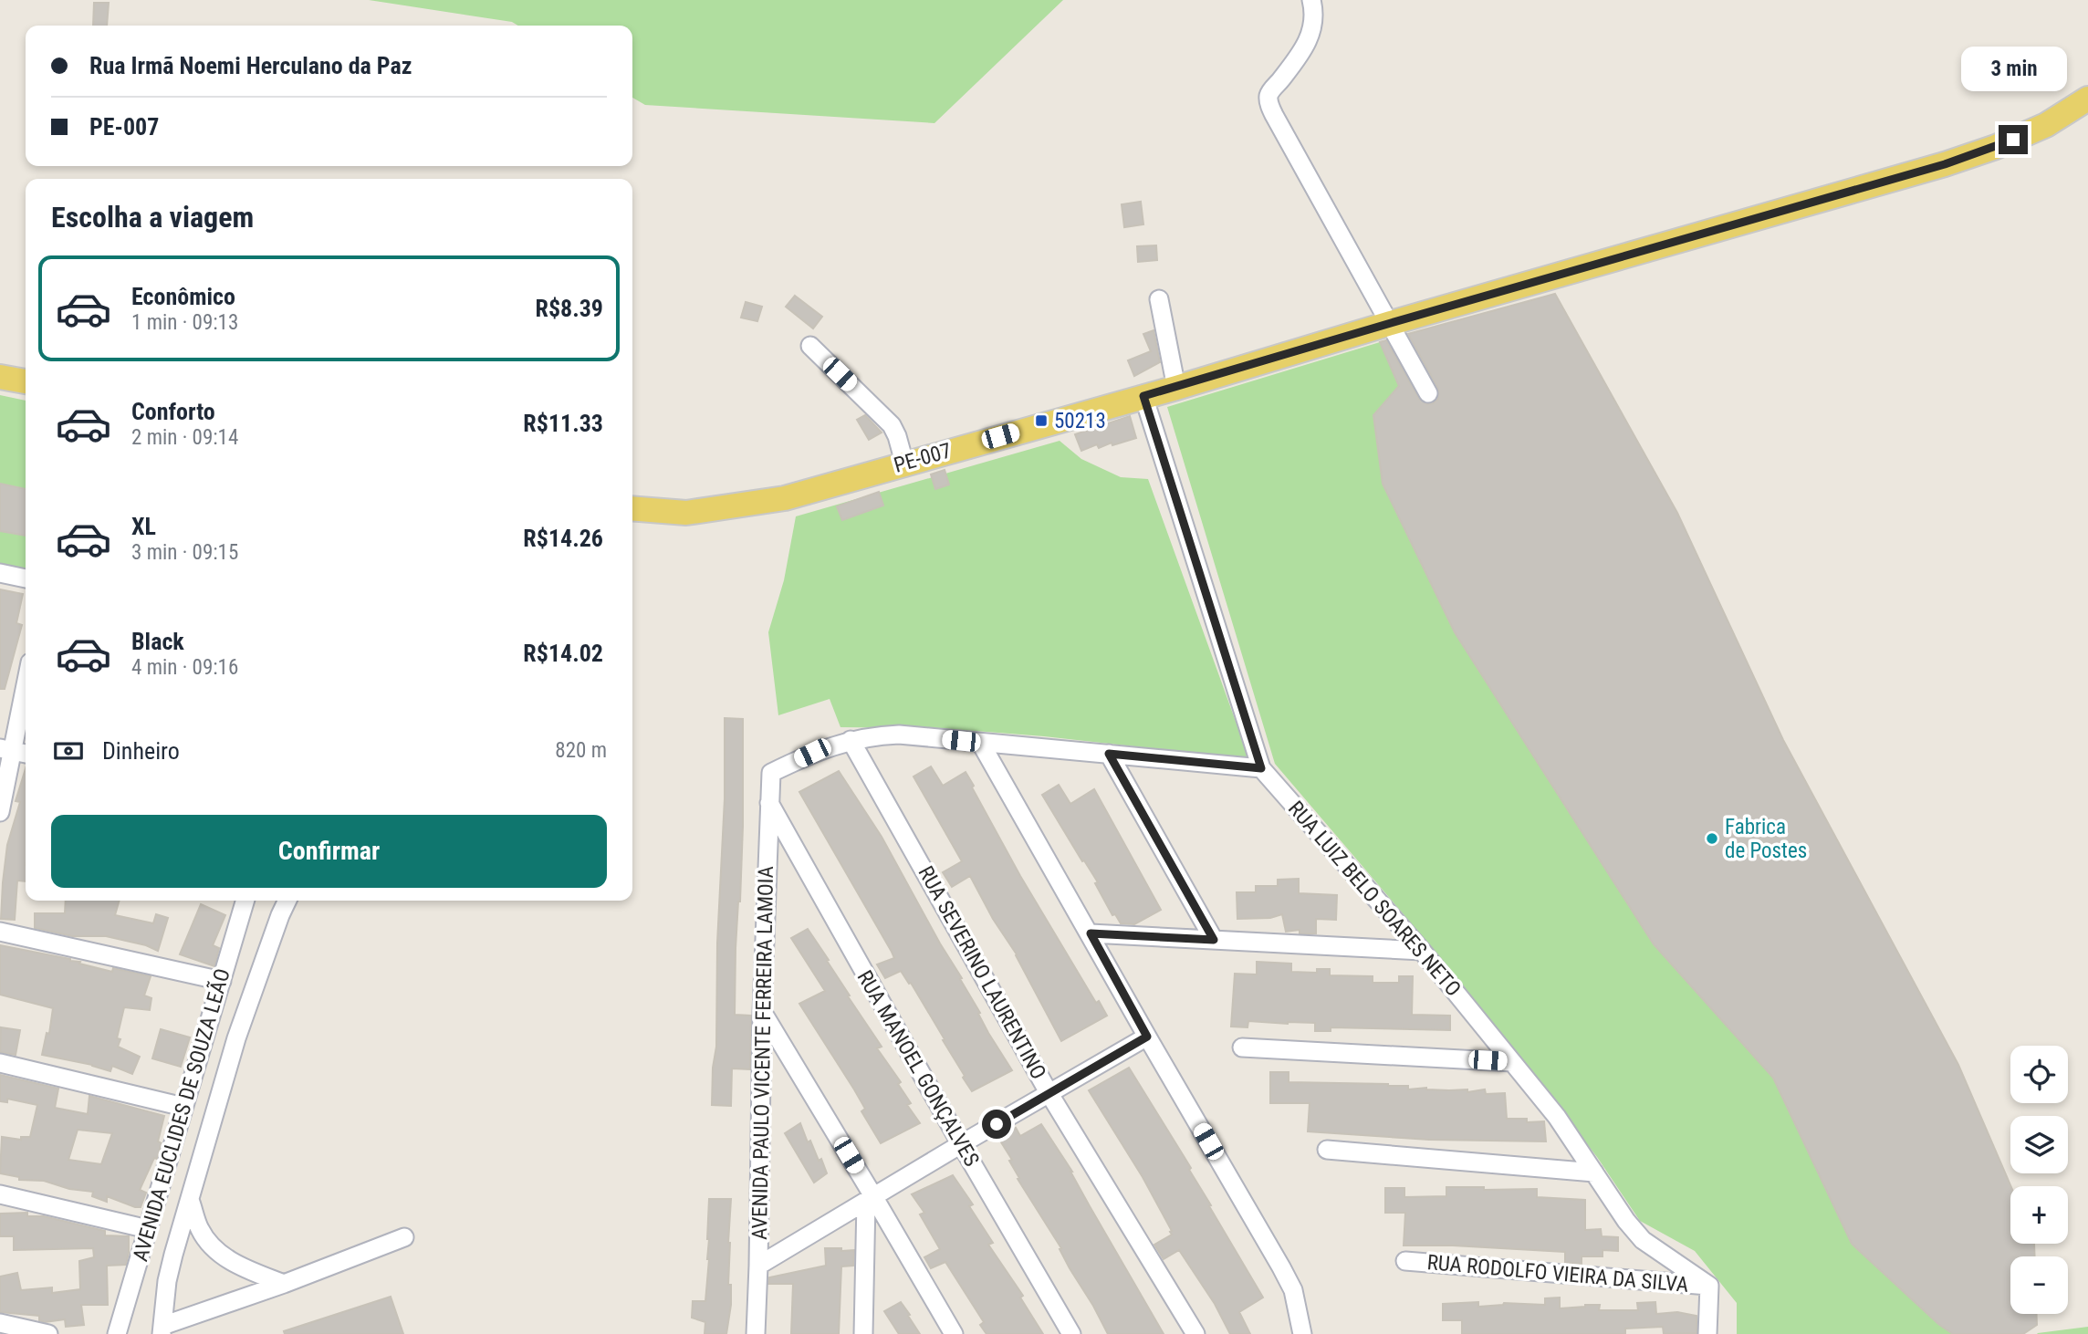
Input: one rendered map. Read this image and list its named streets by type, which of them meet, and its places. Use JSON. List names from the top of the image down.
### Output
{
  "streets": {
    "main road": ["PE-007"],
    "street": [
      "RUA LUIZ BELO SOARES NETO",
      "RUA SEVERINO LAURENTINO",
      "AVENIDA PAULO VICENTE FERREIRA LAMOIA",
      "RUA MANOEL GONÇALVES",
      "AVENIDA EUCLIDES DE SOUZA LEÃO",
      "RUA RODOLFO VIEIRA DA SILVA"
    ]
  },
  "crossings": [
    ["PE-007", "RUA LUIZ BELO SOARES NETO"],
    ["RUA LUIZ BELO SOARES NETO", "RUA RODOLFO VIEIRA DA SILVA"],
    ["RUA SEVERINO LAURENTINO", "AVENIDA PAULO VICENTE FERREIRA LAMOIA"],
    ["AVENIDA PAULO VICENTE FERREIRA LAMOIA", "RUA MANOEL GONÇALVES"]
  ],
  "places": {
    "transit": ["50213"],
    "other": ["Fabrica de Postes"]
  },
  "page": {
    "banner": ["Rua Irmã Noemi Herculano da Paz", "PE-007"],
    "bubble": "3 min",
    "heading": "Escolha a viagem",
    "list": [
      {
        "name": "Econômico",
        "note": "1 min · 09:13",
        "value": "R$8.39"
      },
      {
        "name": "Conforto",
        "note": "2 min · 09:14",
        "value": "R$11.33"
      },
      {
        "name": "XL",
        "note": "3 min · 09:15",
        "value": "R$14.26"
      },
      {
        "name": "Black",
        "note": "4 min · 09:16",
        "value": "R$14.02"
      }
    ],
    "pay": ["Dinheiro", "820 m"],
    "buttons": "Confirmar",
    "map_buttons": ["+", "−"]
  }
}
